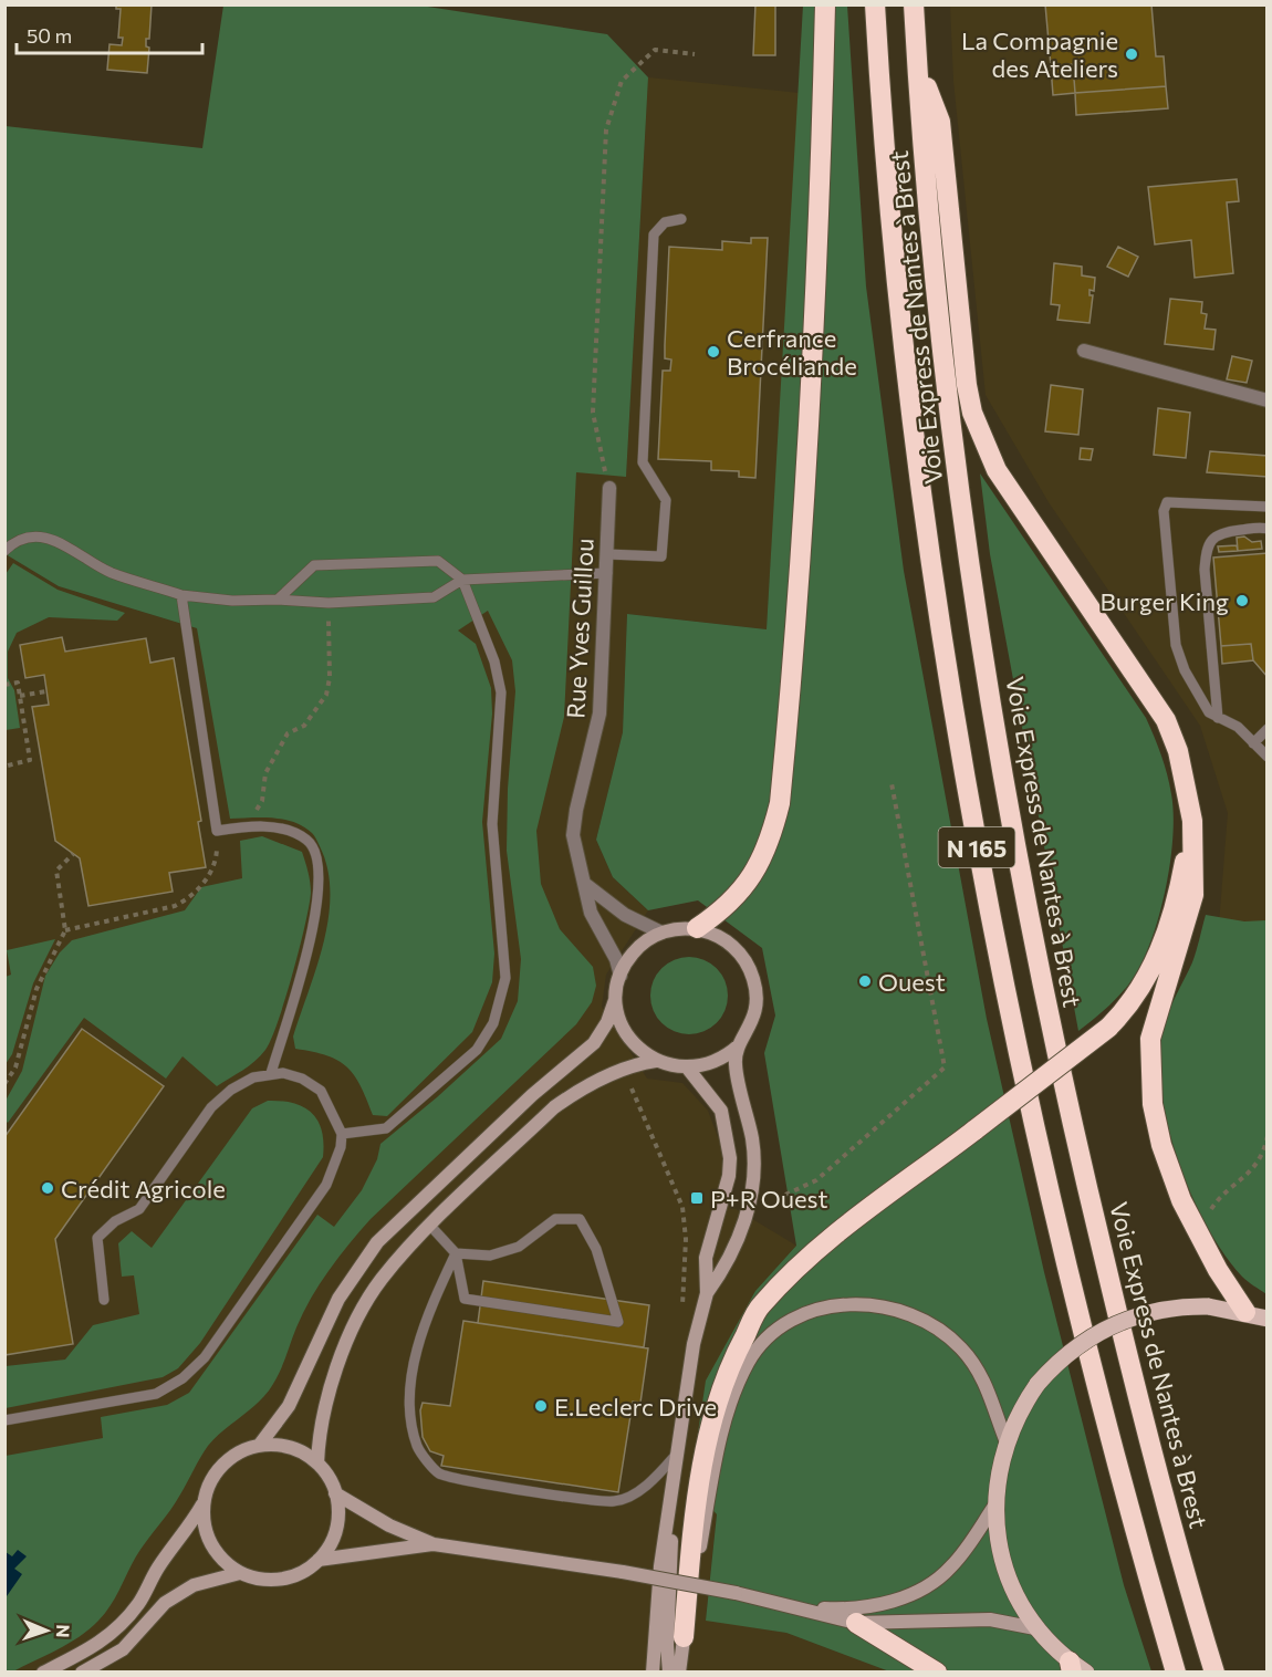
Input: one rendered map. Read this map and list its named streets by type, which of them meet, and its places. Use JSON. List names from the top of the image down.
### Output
{
  "streets": {
    "highway": ["Voie Express de Nantes à Brest", "N 165"],
    "street": ["Rue Yves Guillou"]
  },
  "places": {
    "other": [
      "La Compagnie des Ateliers",
      "Cerfrance Brocéliande",
      "Burger King",
      "Ouest",
      "Crédit Agricole",
      "E.Leclerc Drive"
    ],
    "transit": ["P+R Ouest"]
  },
  "scale_bar": "50 m",
  "north": "right"
}
